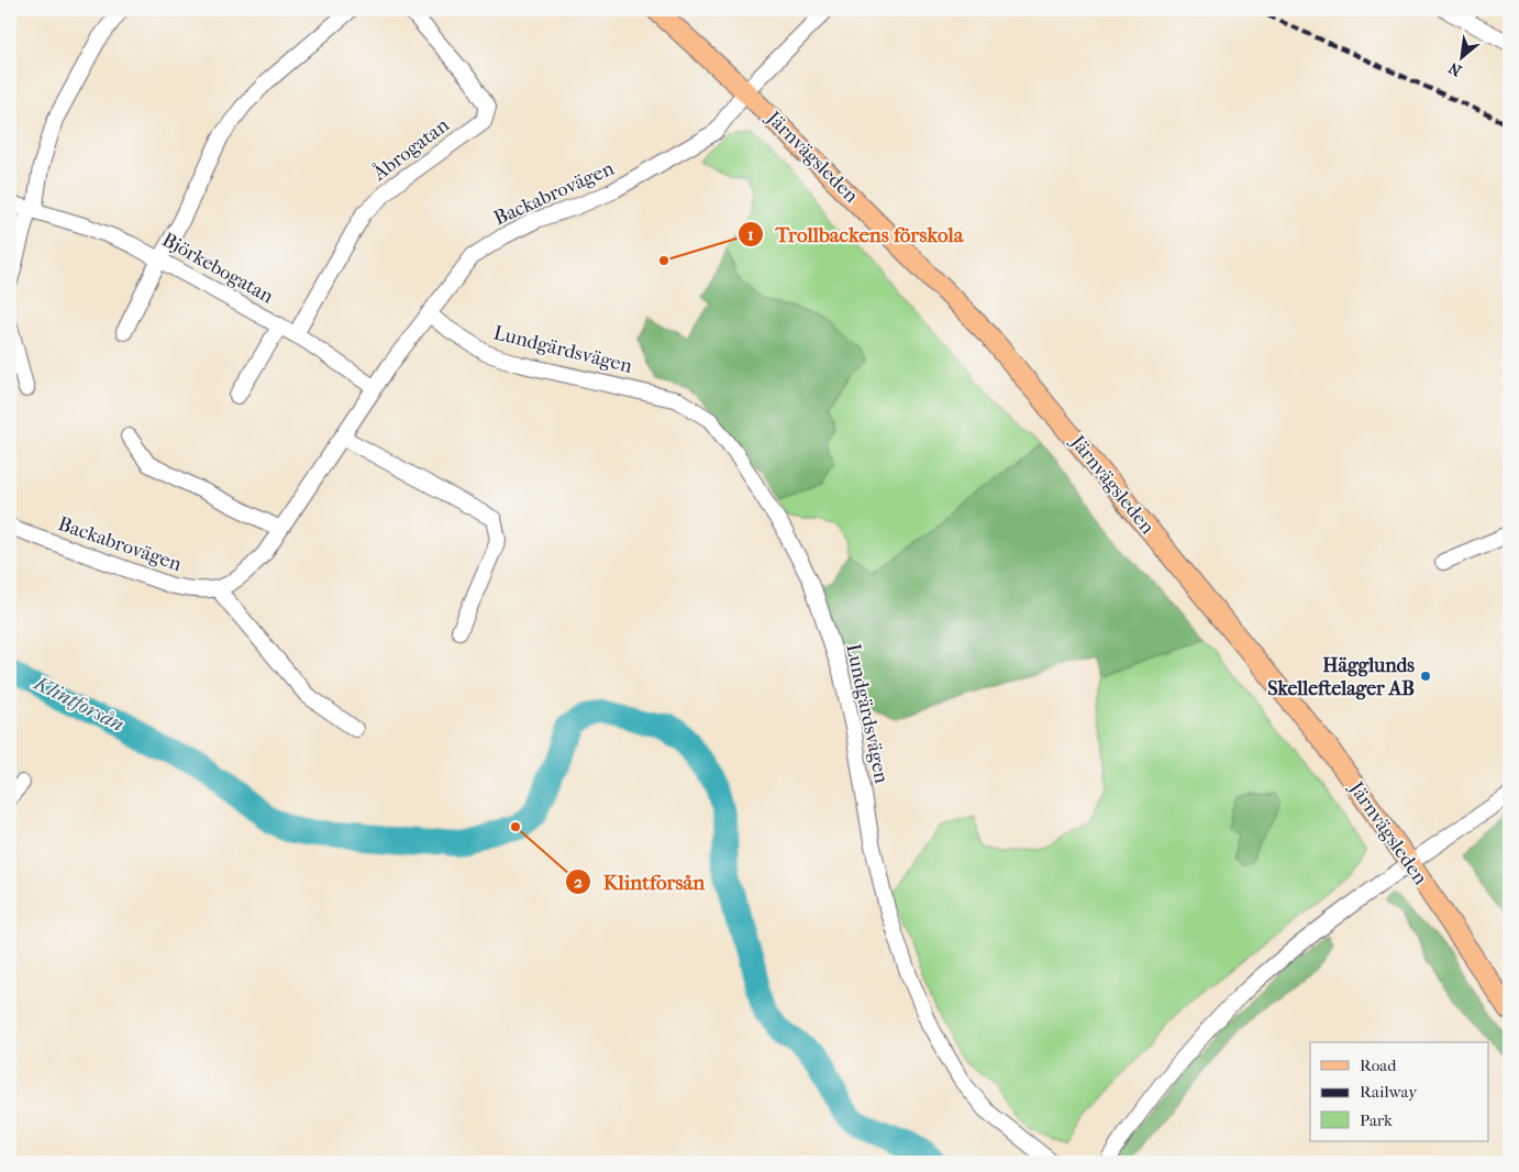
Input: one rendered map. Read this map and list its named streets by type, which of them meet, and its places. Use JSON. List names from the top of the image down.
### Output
{
  "streets": {
    "main road": ["Järnvägsleden"],
    "street": [
      "Åbrogatan",
      "Backabrovägen",
      "Björkebogatan",
      "Lundgärdsvägen"
    ]
  },
  "crossings": [
    ["Åbrogatan", "Björkebogatan"],
    ["Järnvägsleden", "Backabrovägen"],
    ["Backabrovägen", "Björkebogatan"],
    ["Backabrovägen", "Lundgärdsvägen"]
  ],
  "water": ["Klintforsån"],
  "places": ["Trollbackens förskola", "Hägglunds Skelleftelager AB", "Klintforsån"],
  "legend": ["Road", "Railway", "Park"],
  "north": "bottom left"
}
